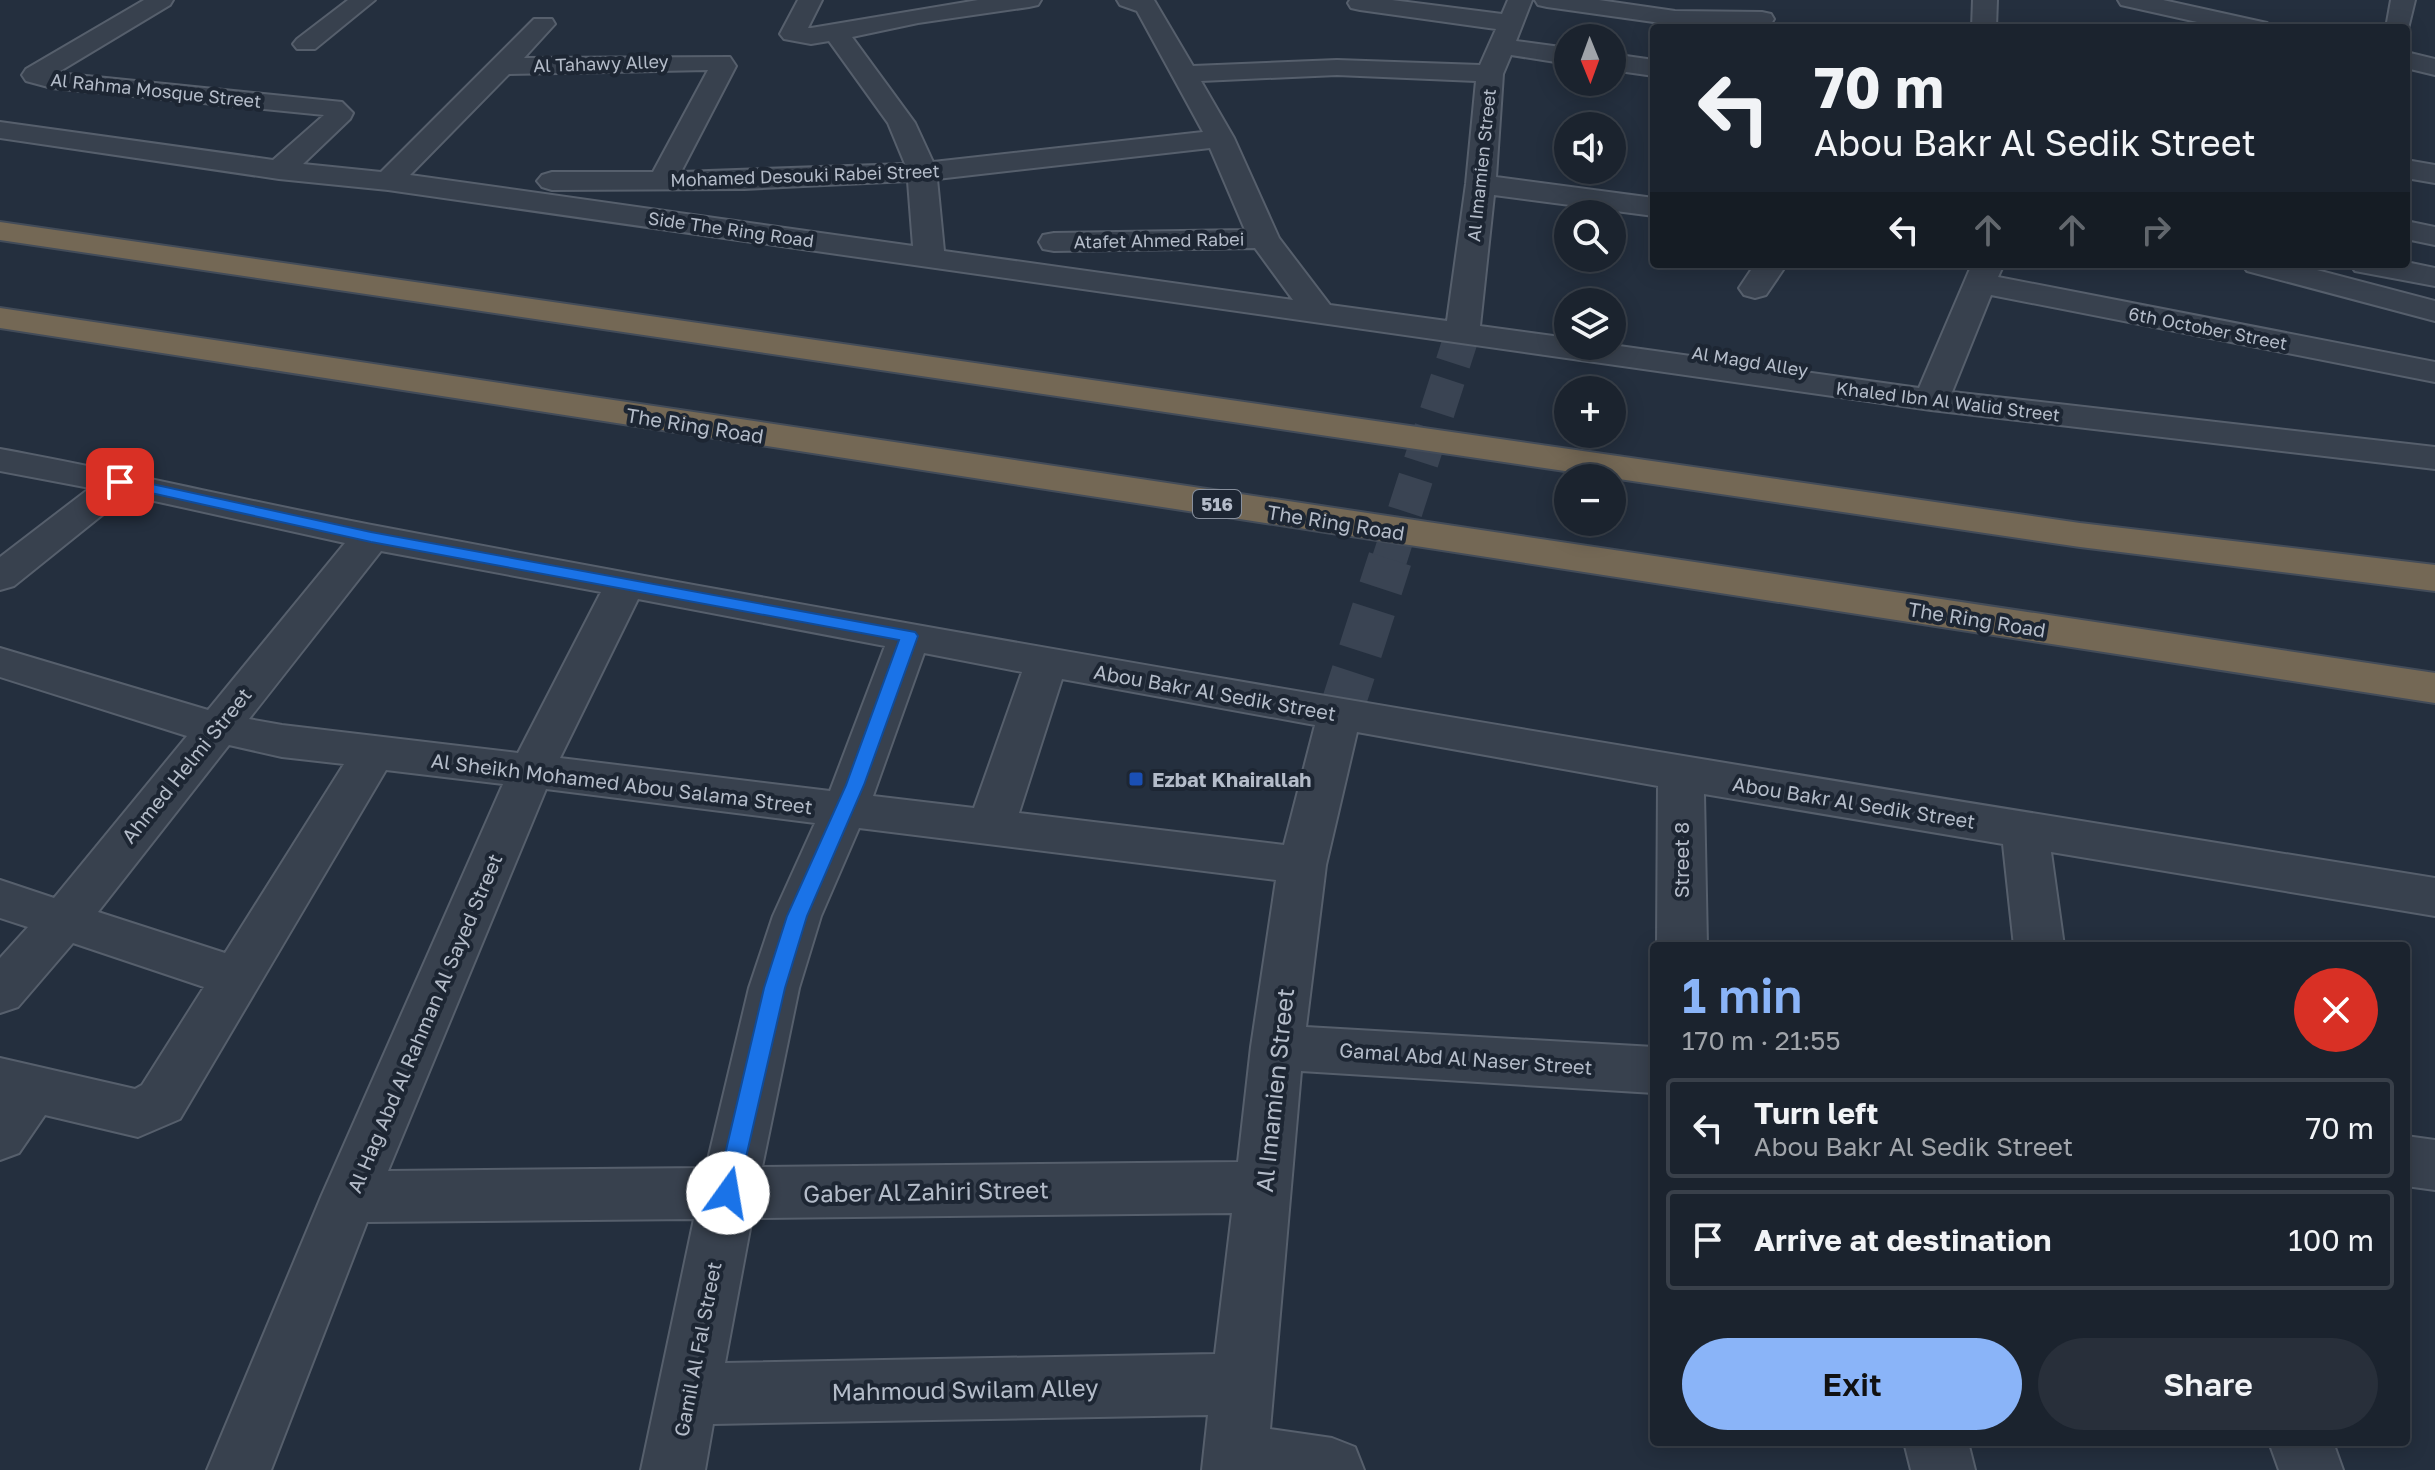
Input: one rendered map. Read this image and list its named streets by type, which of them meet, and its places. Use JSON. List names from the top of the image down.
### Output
{
  "streets": {
    "highway": ["The Ring Road", "516"],
    "street": [
      "Al Tahawy Alley",
      "Al Rahma Mosque Street",
      "Al Imamien Street",
      "Mohamed Desouki Rabei Street",
      "Side The Ring Road",
      "Atafet Ahmed Rabei",
      "6th October Street",
      "Al Magd Alley",
      "Khaled Ibn Al Walid Street",
      "Abou Bakr Al Sedik Street",
      "Ahmed Helmi Street",
      "Al Sheikh Mohamed Abou Salama Street",
      "Street 8",
      "Al Hag Abd Al Rahman Al Sayed Street",
      "Gamal Abd Al Naser Street",
      "Gaber Al Zahiri Street",
      "Gamil Al Fal Street",
      "Mahmoud Swilam Alley"
    ]
  },
  "crossings": [
    ["Al Tahawy Alley", "Mohamed Desouki Rabei Street"],
    ["Al Rahma Mosque Street", "Side The Ring Road"],
    ["Al Imamien Street", "Side The Ring Road"],
    ["Al Imamien Street", "Khaled Ibn Al Walid Street"],
    ["Al Imamien Street", "Abou Bakr Al Sedik Street"],
    ["Al Imamien Street", "Al Sheikh Mohamed Abou Salama Street"],
    ["Al Imamien Street", "Gamal Abd Al Naser Street"],
    ["Al Imamien Street", "Gaber Al Zahiri Street"],
    ["Al Imamien Street", "Mahmoud Swilam Alley"],
    ["Mohamed Desouki Rabei Street", "Side The Ring Road"],
    ["Side The Ring Road", "Khaled Ibn Al Walid Street"],
    ["Al Magd Alley", "Khaled Ibn Al Walid Street"],
    ["Abou Bakr Al Sedik Street", "Ahmed Helmi Street"],
    ["Abou Bakr Al Sedik Street", "Street 8"],
    ["Abou Bakr Al Sedik Street", "Al Hag Abd Al Rahman Al Sayed Street"],
    ["Abou Bakr Al Sedik Street", "Gamil Al Fal Street"],
    ["Ahmed Helmi Street", "Al Sheikh Mohamed Abou Salama Street"],
    ["Al Sheikh Mohamed Abou Salama Street", "Al Hag Abd Al Rahman Al Sayed Street"],
    ["Al Sheikh Mohamed Abou Salama Street", "Gamil Al Fal Street"],
    ["Al Hag Abd Al Rahman Al Sayed Street", "Gaber Al Zahiri Street"],
    ["Gaber Al Zahiri Street", "Gamil Al Fal Street"],
    ["Gamil Al Fal Street", "Mahmoud Swilam Alley"]
  ],
  "places": {
    "transit": ["Ezbat Khairallah"]
  },
  "north": "bottom",
  "page": {
    "map_buttons": ["+", "−"],
    "turn": ["70 m", "Abou Bakr Al Sedik Street"],
    "heading": ["1 min", "170 m · 21:55"],
    "list": [
      {
        "name": "Turn left",
        "note": "Abou Bakr Al Sedik Street",
        "value": "70 m"
      },
      {
        "name": "Arrive at destination",
        "value": "100 m"
      }
    ],
    "buttons": ["Exit", "Share"]
  }
}
